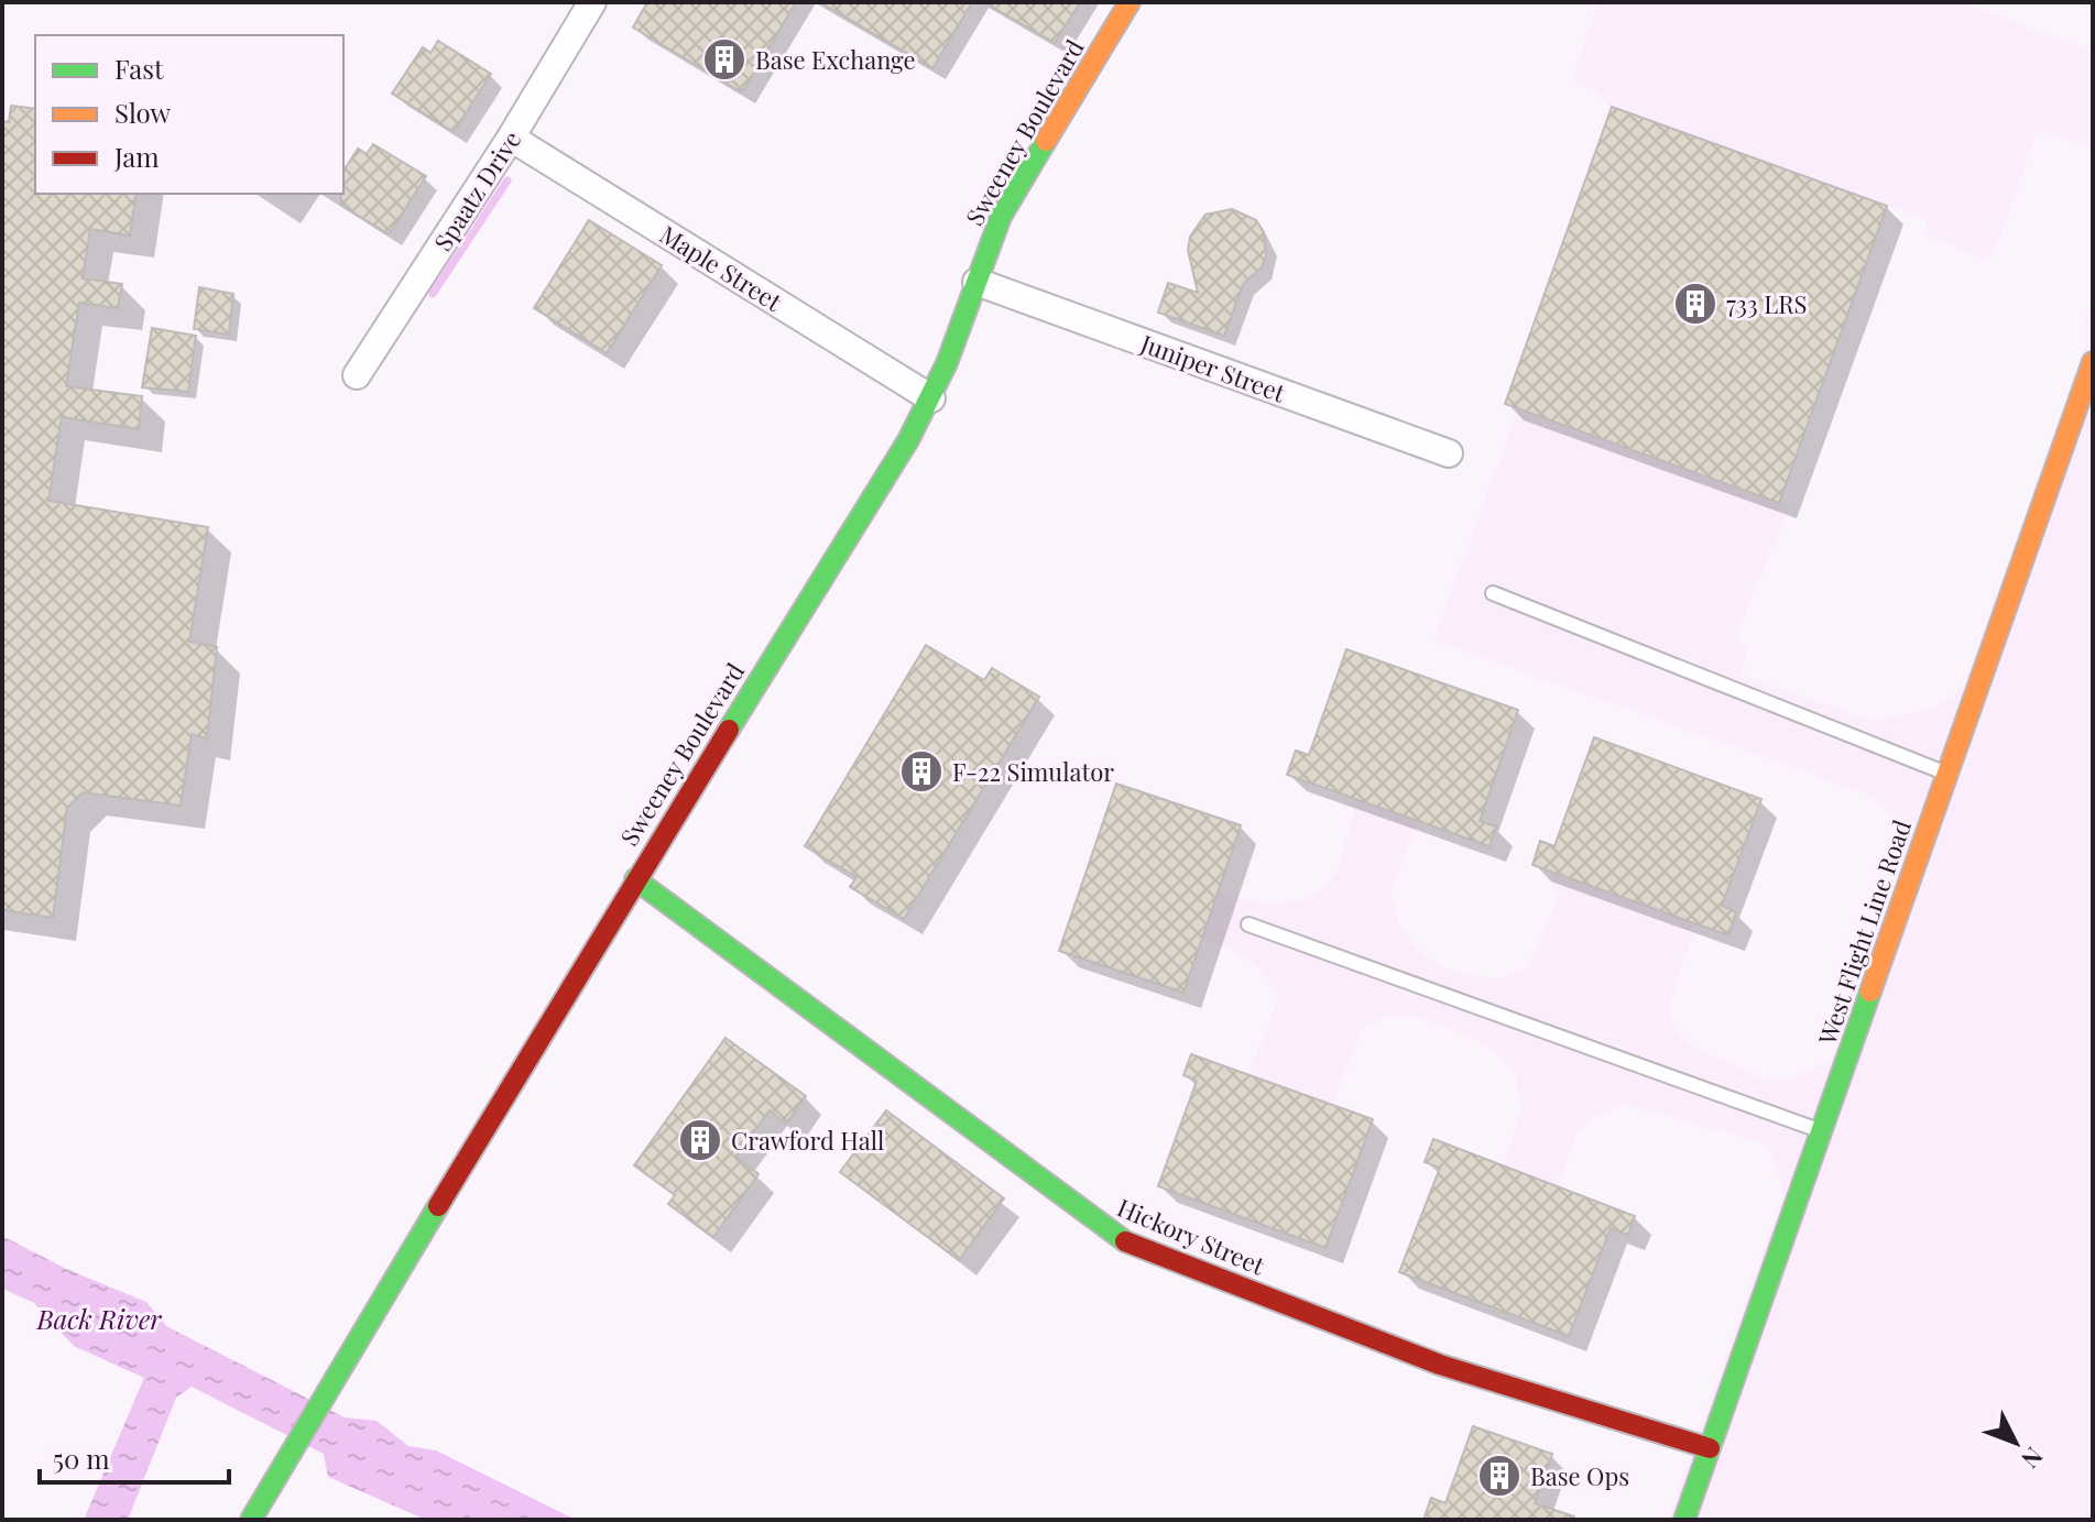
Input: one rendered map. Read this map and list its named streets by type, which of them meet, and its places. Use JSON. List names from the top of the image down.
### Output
{
  "streets": {
    "street": [
      "Sweeney Boulevard",
      "Spaatz Drive",
      "Maple Street",
      "Juniper Street",
      "West Flight Line Road",
      "Hickory Street"
    ]
  },
  "crossings": [
    ["Sweeney Boulevard", "Maple Street"],
    ["Sweeney Boulevard", "Juniper Street"],
    ["Sweeney Boulevard", "Hickory Street"],
    ["Spaatz Drive", "Maple Street"],
    ["West Flight Line Road", "Hickory Street"]
  ],
  "water": ["Back River"],
  "places": {
    "building": [
      "Base Exchange",
      "733 LRS",
      "F-22 Simulator",
      "Crawford Hall",
      "Base Ops"
    ]
  },
  "legend": ["Fast", "Slow", "Jam"],
  "scale_bar": "50 m",
  "north": "bottom right"
}
